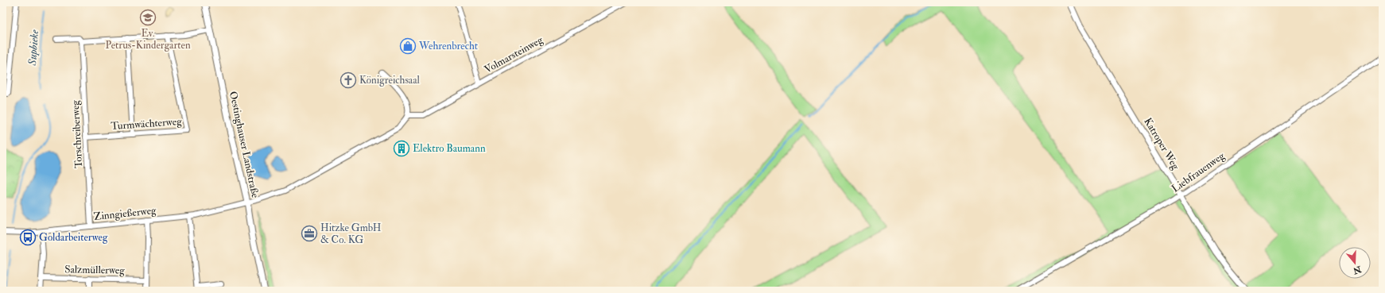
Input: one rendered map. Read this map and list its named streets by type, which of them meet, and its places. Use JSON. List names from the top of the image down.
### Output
{
  "streets": {
    "street": [
      "Volmarsteinweg",
      "Turmwächterweg",
      "Torschreiberweg",
      "Katroper Weg",
      "Oestinghauser Landstraße",
      "Liebfrauenweg",
      "Zinngießerweg",
      "Salzmüllerweg"
    ]
  },
  "crossings": [
    ["Turmwächterweg", "Torschreiberweg"],
    ["Torschreiberweg", "Zinngießerweg"],
    ["Katroper Weg", "Liebfrauenweg"],
    ["Oestinghauser Landstraße", "Zinngießerweg"]
  ],
  "water": ["Supbieke"],
  "places": {
    "school or university": ["Ev. Petrus-Kindergarten"],
    "shop": ["Wehrenbrecht"],
    "church": ["Königreichsaal"],
    "building": ["Elektro Baumann"],
    "office": ["Hitzke GmbH & Co. KG"],
    "bus stop": ["Goldarbeiterweg"]
  },
  "north": "bottom"
}
